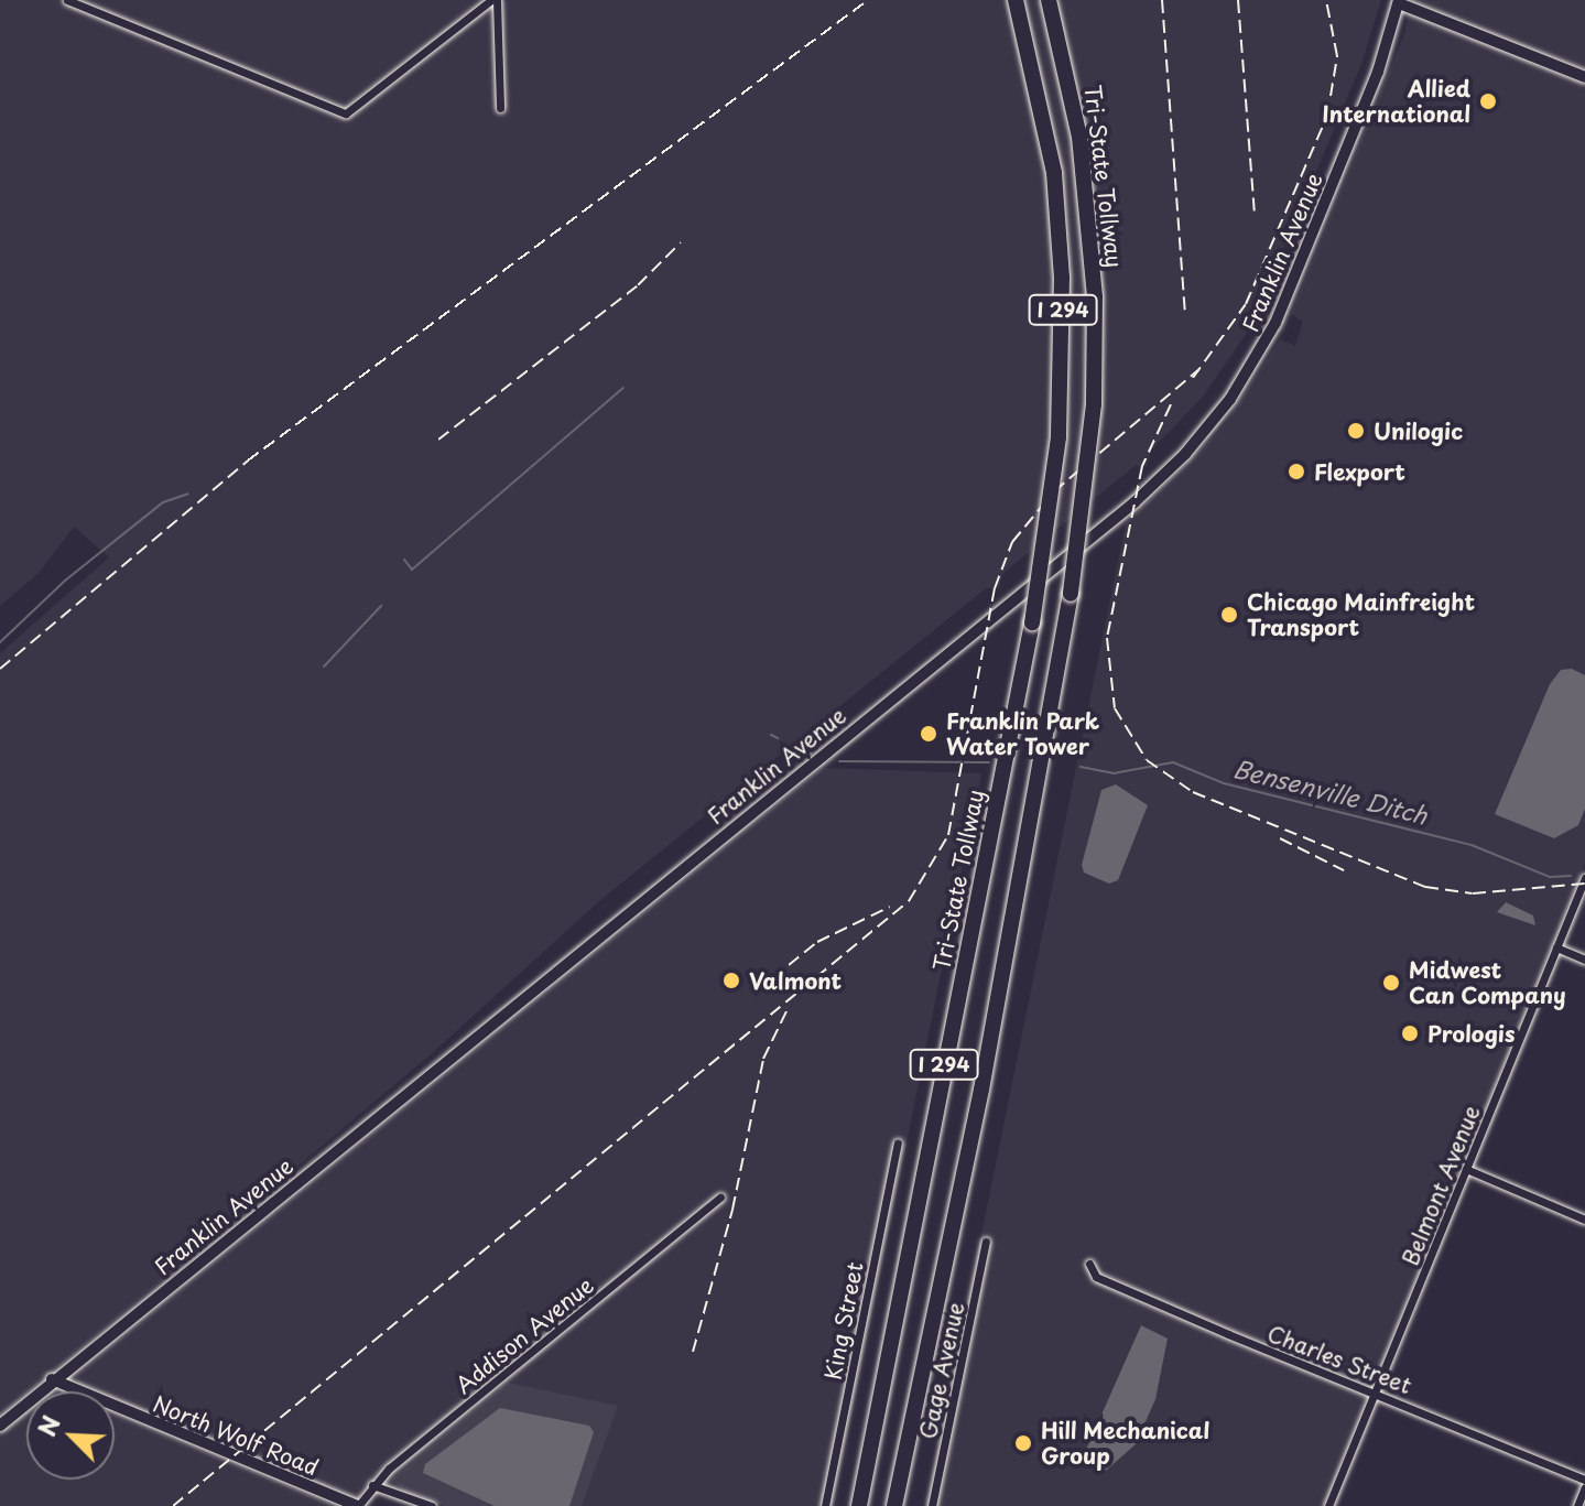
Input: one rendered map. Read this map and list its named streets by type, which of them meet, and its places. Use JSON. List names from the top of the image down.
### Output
{
  "streets": {
    "highway": ["Tri-State Tollway", "I 294"],
    "main road": ["Franklin Avenue", "North Wolf Road"],
    "street": [
      "Belmont Avenue",
      "King Street",
      "Addison Avenue",
      "Charles Street",
      "Gage Avenue"
    ]
  },
  "crossings": [
    ["Franklin Avenue", "North Wolf Road"],
    ["Belmont Avenue", "Charles Street"],
    ["Addison Avenue", "North Wolf Road"]
  ],
  "water": ["Bensenville Ditch"],
  "places": [
    "Allied International",
    "Unilogic",
    "Flexport",
    "Chicago Mainfreight Transport",
    "Franklin Park Water Tower",
    "Valmont",
    "Midwest Can Company",
    "Prologis",
    "Hill Mechanical Group"
  ],
  "north": "top left"
}
